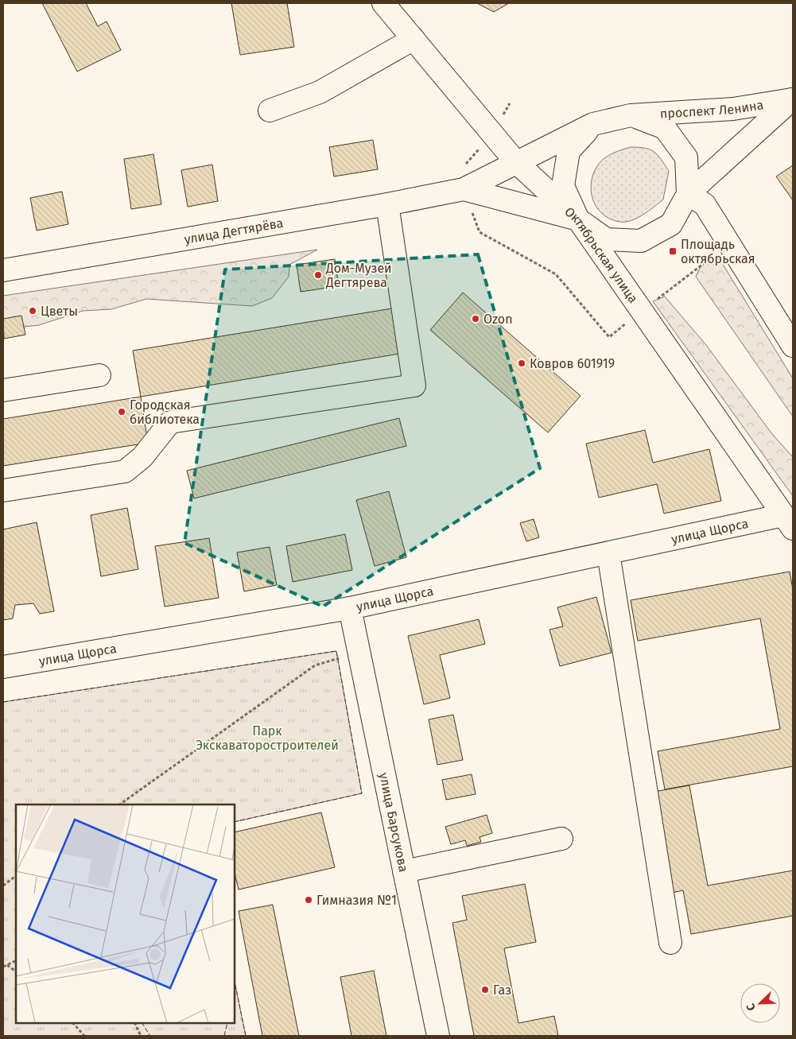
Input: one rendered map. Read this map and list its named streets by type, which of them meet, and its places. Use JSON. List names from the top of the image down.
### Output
{
  "streets": {
    "street": [
      "проспект Ленина",
      "улица Дегтярёва",
      "Октябрьская улица",
      "улица Щорса",
      "улица Барсукова"
    ]
  },
  "crossings": [
    ["проспект Ленина", "улица Дегтярёва"],
    ["проспект Ленина", "Октябрьская улица"],
    ["улица Дегтярёва", "Октябрьская улица"],
    ["Октябрьская улица", "улица Щорса"],
    ["улица Щорса", "улица Барсукова"]
  ],
  "parks": ["Парк Экскаваторостроителей"],
  "places": {
    "transit": ["Площадь октябрьская"],
    "other": [
      "Дом-Музей Дегтярева",
      "Цветы",
      "Ozon",
      "Ковров 601919",
      "Городская библиотека",
      "Гимназия №1",
      "Газ"
    ]
  },
  "north": "bottom left"
}
